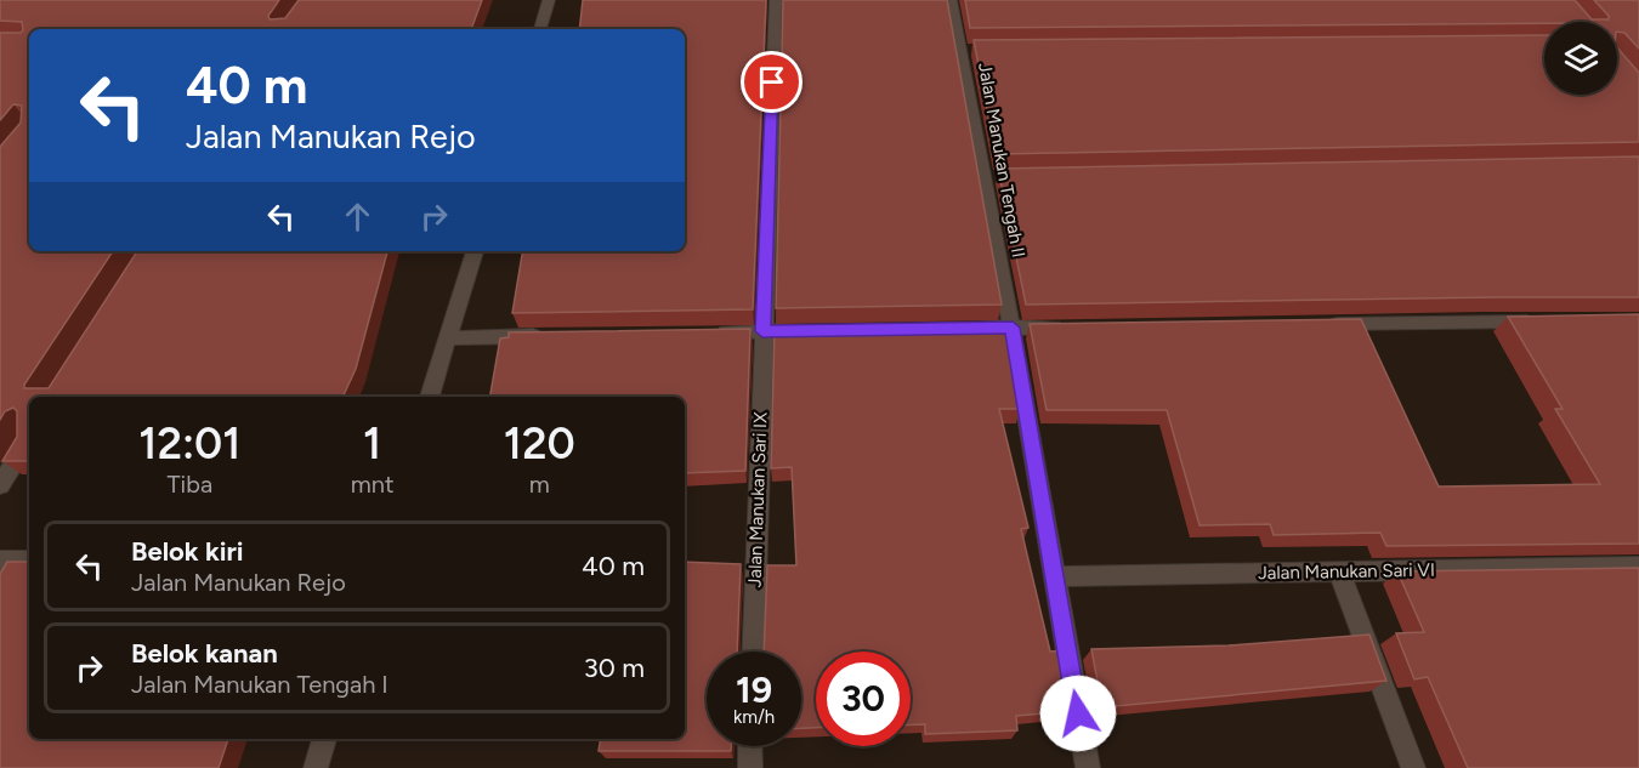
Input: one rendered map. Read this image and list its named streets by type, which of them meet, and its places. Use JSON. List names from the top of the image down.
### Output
{
  "streets": {
    "street": ["Jalan Manukan Tengah II", "Jalan Manukan Sari IX", "Jalan Manukan Sari VI"]
  },
  "crossings": [
    ["Jalan Manukan Tengah II", "Jalan Manukan Sari VI"]
  ],
  "page": {
    "turn": ["40 m", "Jalan Manukan Rejo"],
    "eta": [
      "12:01",
      "Tiba",
      "1",
      "mnt",
      "120",
      "m"
    ],
    "list": [
      {
        "name": "Belok kiri",
        "note": "Jalan Manukan Rejo",
        "value": "40 m"
      },
      {
        "name": "Belok kanan",
        "note": "Jalan Manukan Tengah I",
        "value": "30 m"
      }
    ],
    "speed": "19 km/h",
    "limit": "30"
  }
}
